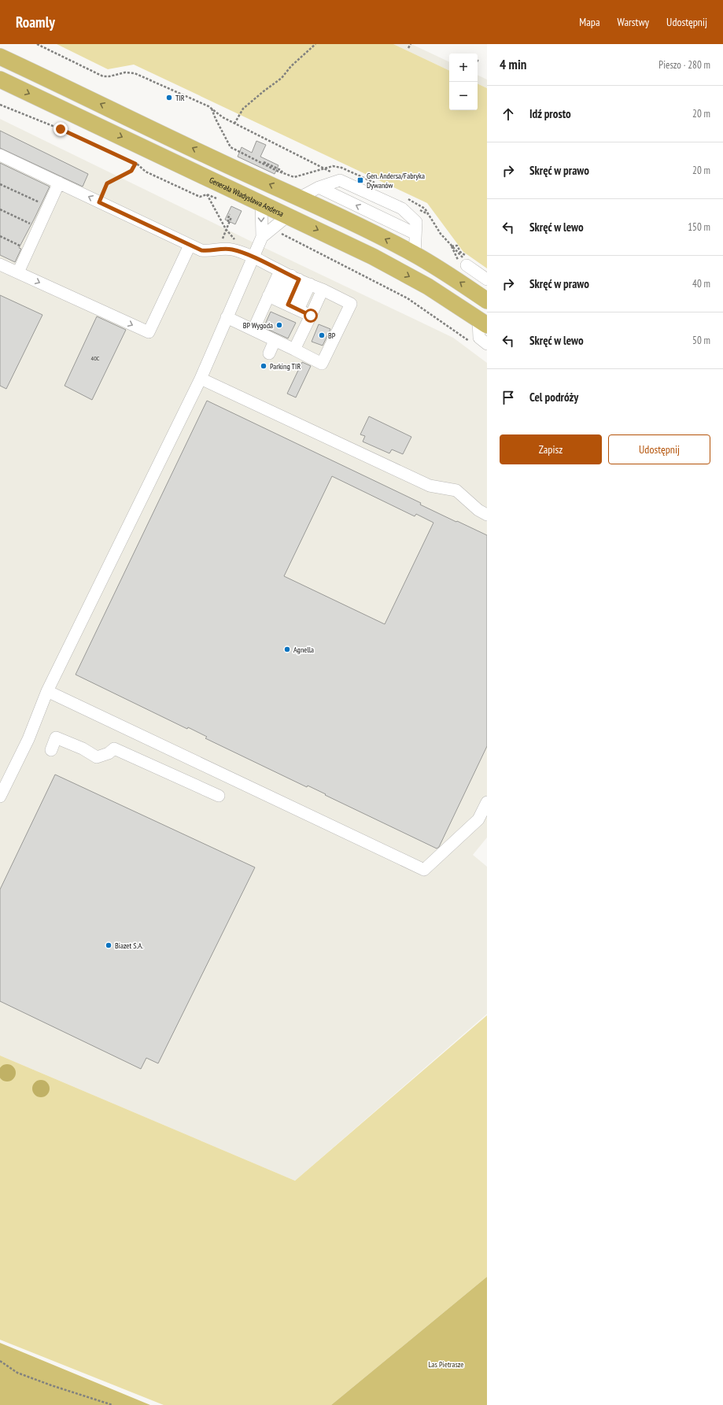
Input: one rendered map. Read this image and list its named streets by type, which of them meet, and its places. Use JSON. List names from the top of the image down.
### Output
{
  "streets": {
    "highway": ["Generała Władysława Andersa"]
  },
  "parks": ["Las Pietrasze"],
  "places": {
    "other": [
      "TIR",
      "BP Wygoda",
      "BP",
      "Parking TIR",
      "Agnella",
      "Biazet S.A."
    ],
    "transit": ["Gen. Andersa/Fabryka Dywanów"]
  },
  "house_numbers": ["40C"],
  "page": {
    "header": "Roamly",
    "nav": ["Mapa", "Warstwy", "Udostępnij"],
    "heading": ["4 min", "Pieszo · 280 m"],
    "map_buttons": ["+", "−"],
    "list": [
      ["Idź prosto", "20 m"],
      ["Skręć w prawo", "20 m"],
      ["Skręć w lewo", "150 m"],
      ["Skręć w prawo", "40 m"],
      ["Skręć w lewo", "50 m"],
      "Cel podróży"
    ],
    "buttons": ["Zapisz", "Udostępnij"]
  }
}
